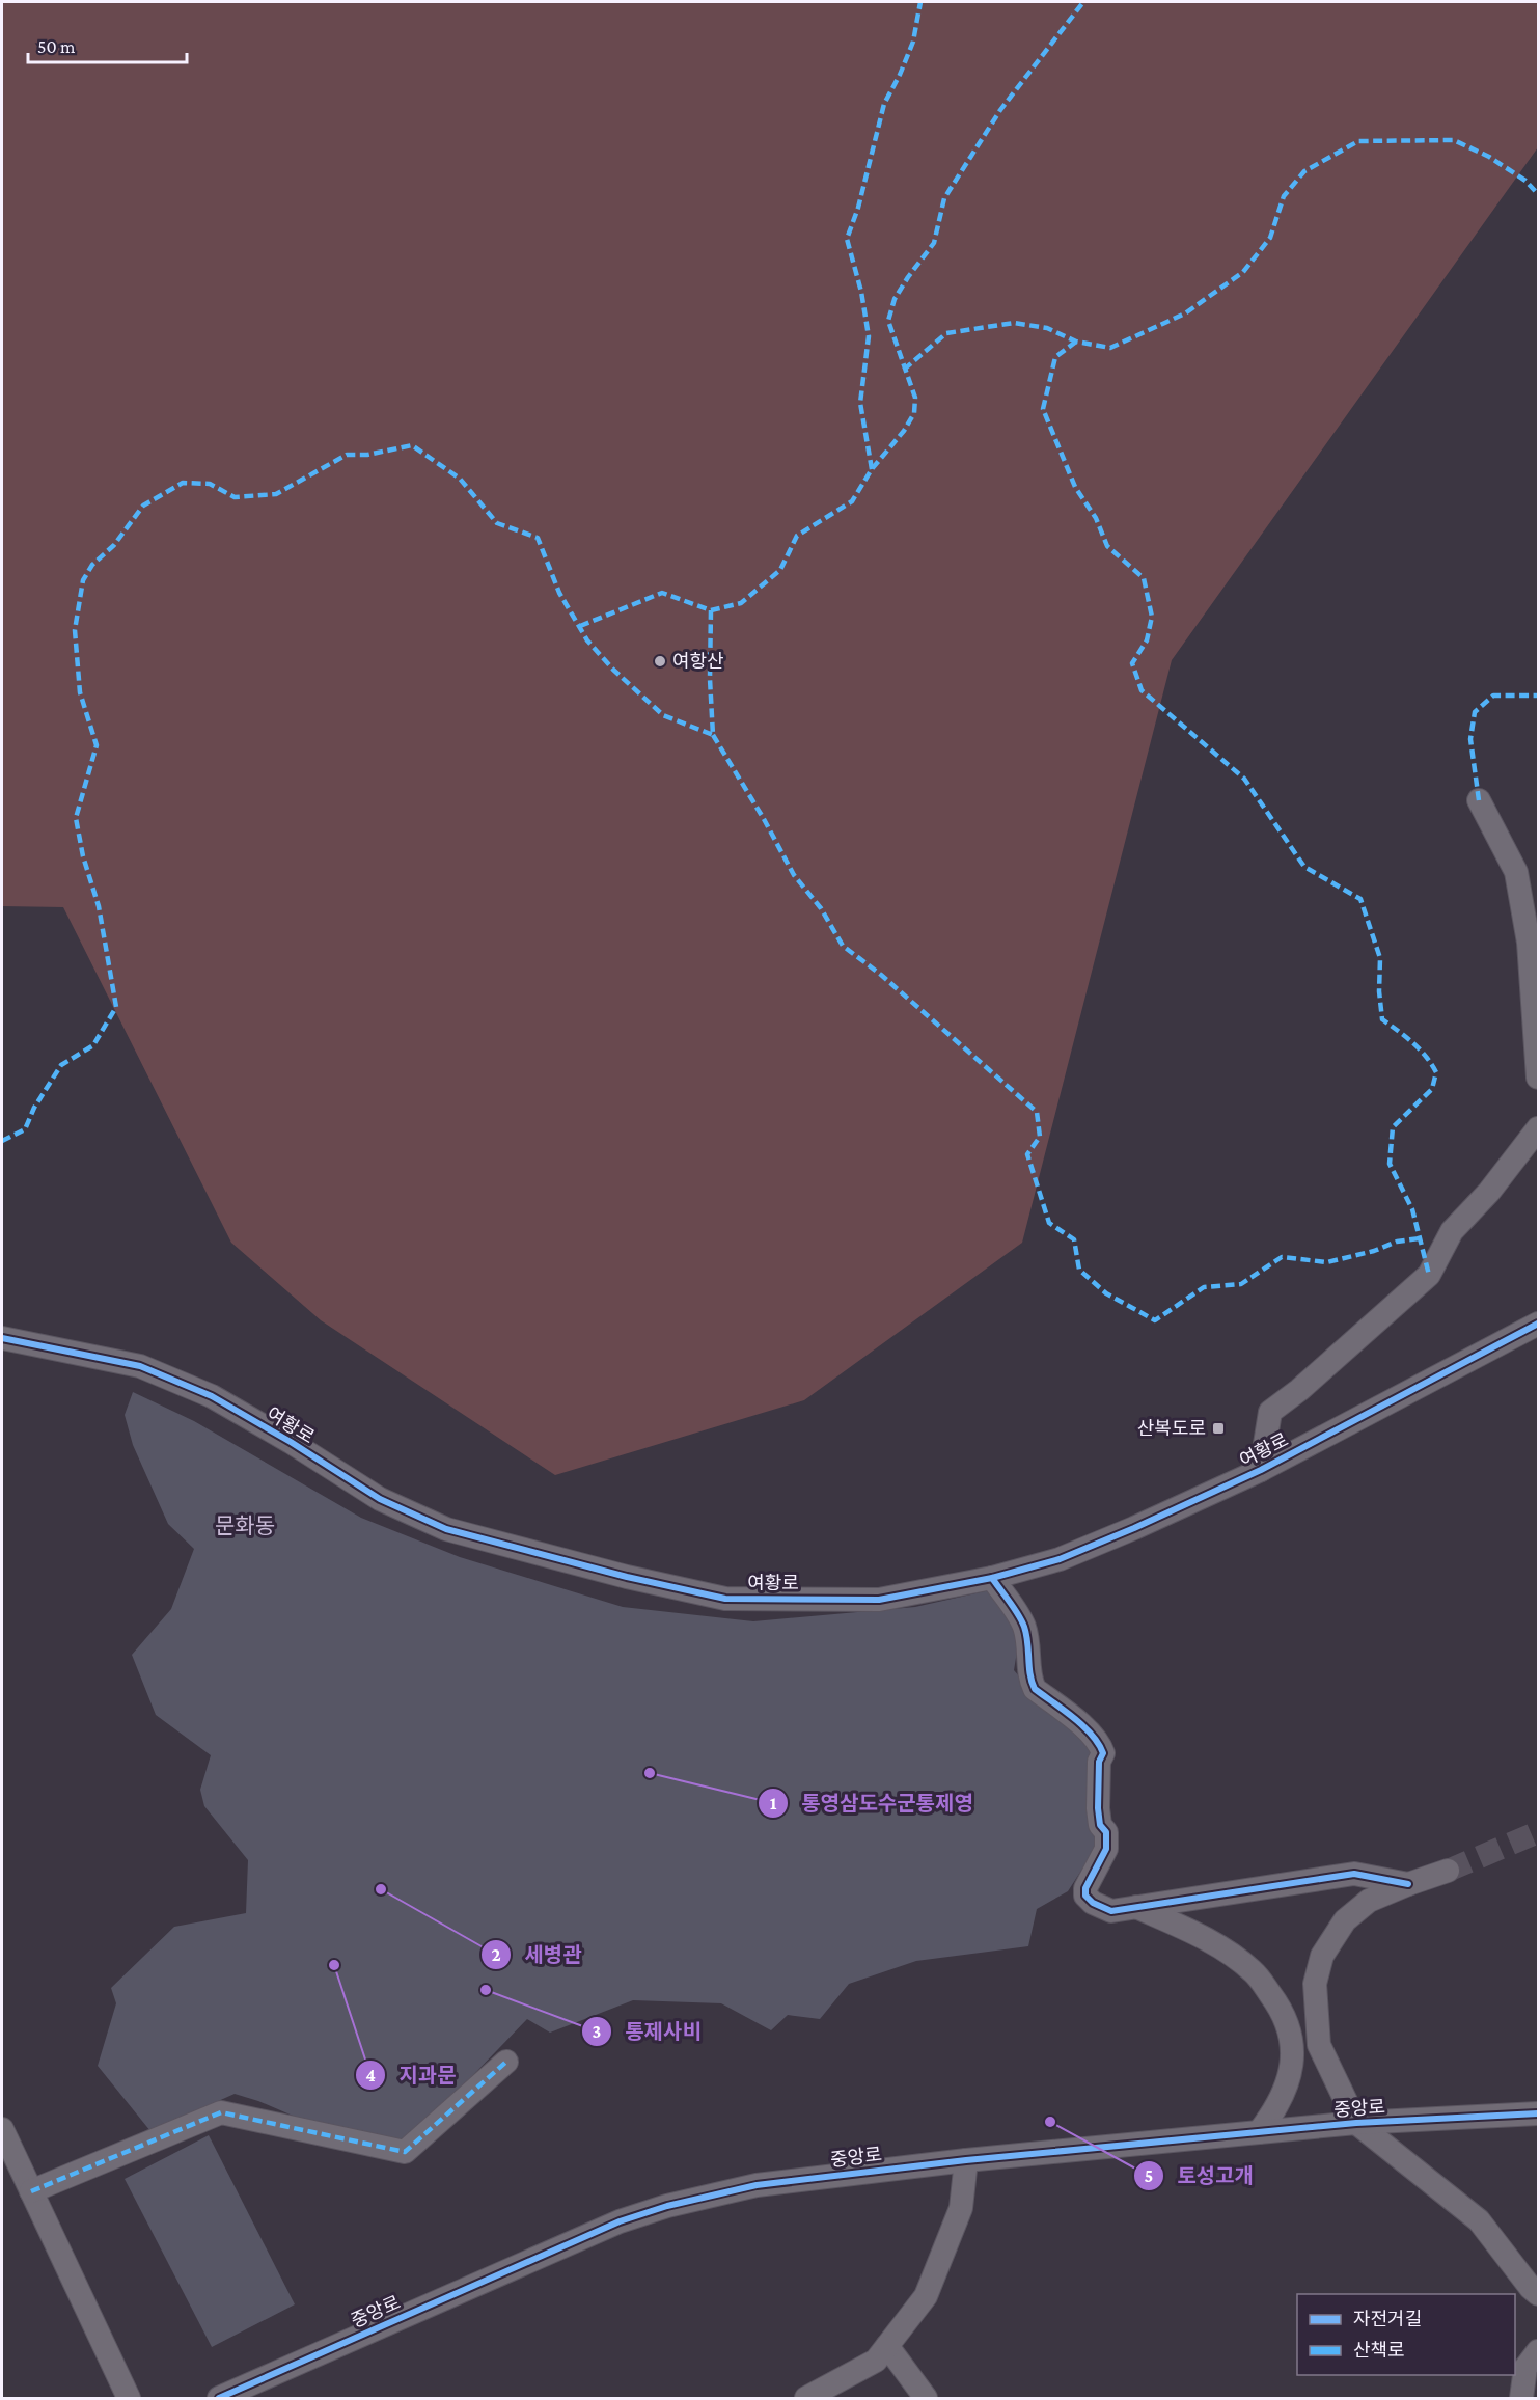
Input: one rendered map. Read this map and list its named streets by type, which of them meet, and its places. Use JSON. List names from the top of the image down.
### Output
{
  "streets": {
    "street": ["여황로", "중앙로"]
  },
  "districts": ["문화동"],
  "places": {
    "other": [
      "여항산",
      "통영삼도수군통제영",
      "세병관",
      "지과문",
      "통제사비",
      "토성고개"
    ],
    "transit": ["산복도로"]
  },
  "legend": ["자전거길", "산책로"],
  "scale_bar": "50 m"
}
